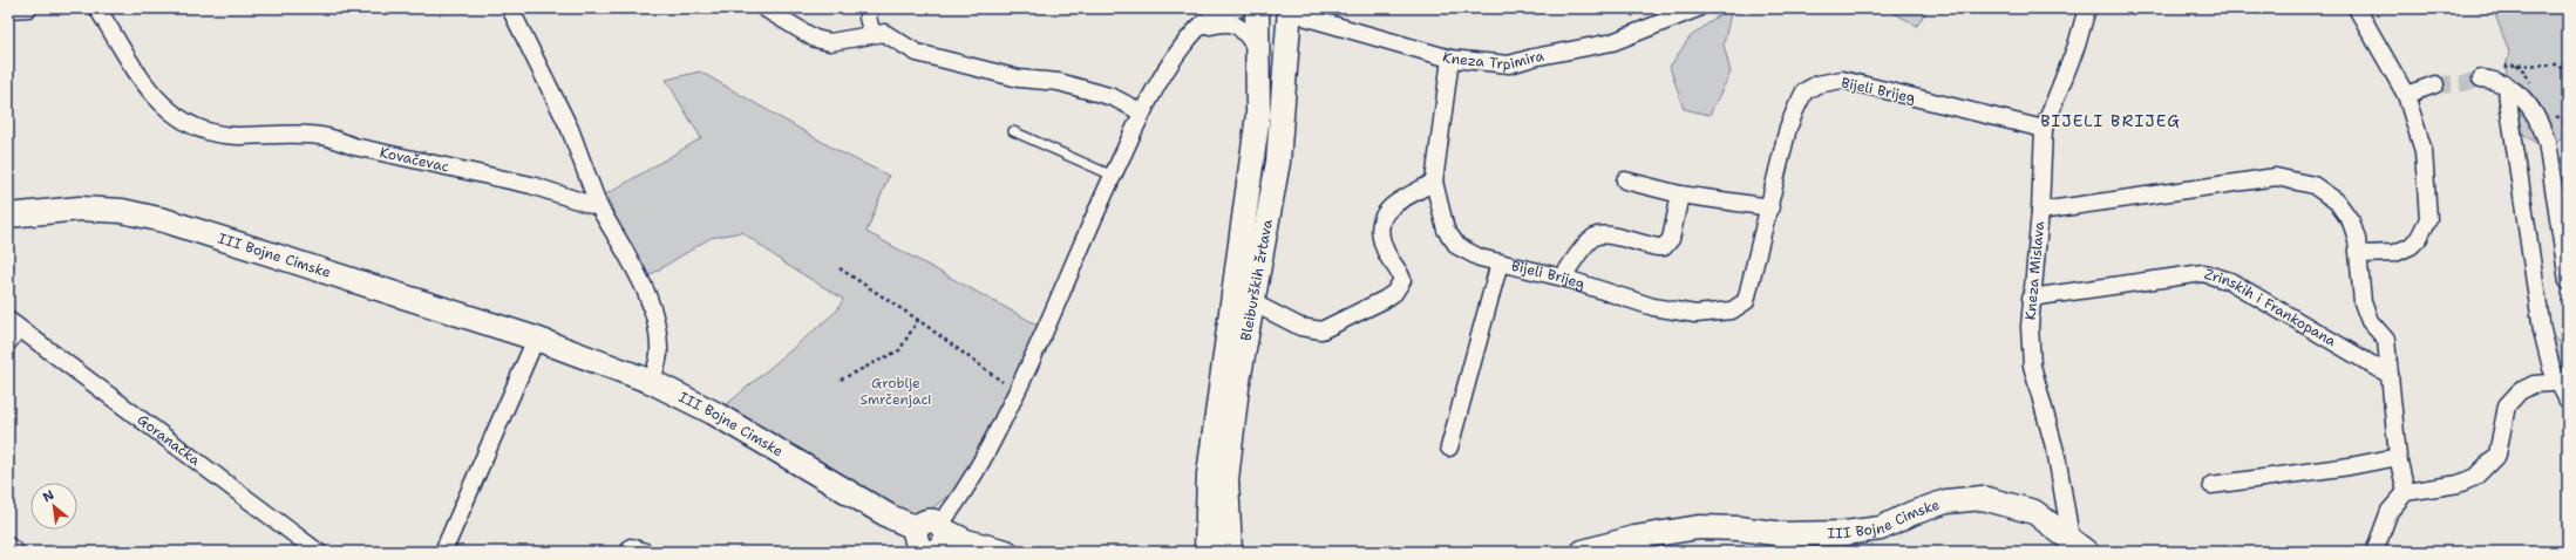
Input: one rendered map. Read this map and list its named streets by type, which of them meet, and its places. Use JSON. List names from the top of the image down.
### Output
{
  "streets": {
    "street": [
      "Kneza Trpimira",
      "Bijeli Brijeg",
      "Kovačevac",
      "III Bojne Cimske",
      "Kneza Mislava",
      "Bleiburških žrtava",
      "Zrinskih i Frankopana",
      "Goranačka"
    ]
  },
  "crossings": [
    ["Kneza Trpimira", "Bijeli Brijeg"],
    ["Kneza Trpimira", "Bleiburških žrtava"],
    ["Bijeli Brijeg", "Kneza Mislava"],
    ["III Bojne Cimske", "Kneza Mislava"],
    ["Kneza Mislava", "Zrinskih i Frankopana"]
  ],
  "districts": ["BIJELI BRIJEG"],
  "parks": ["Groblje Smrčenjaci"],
  "north": "top left"
}
